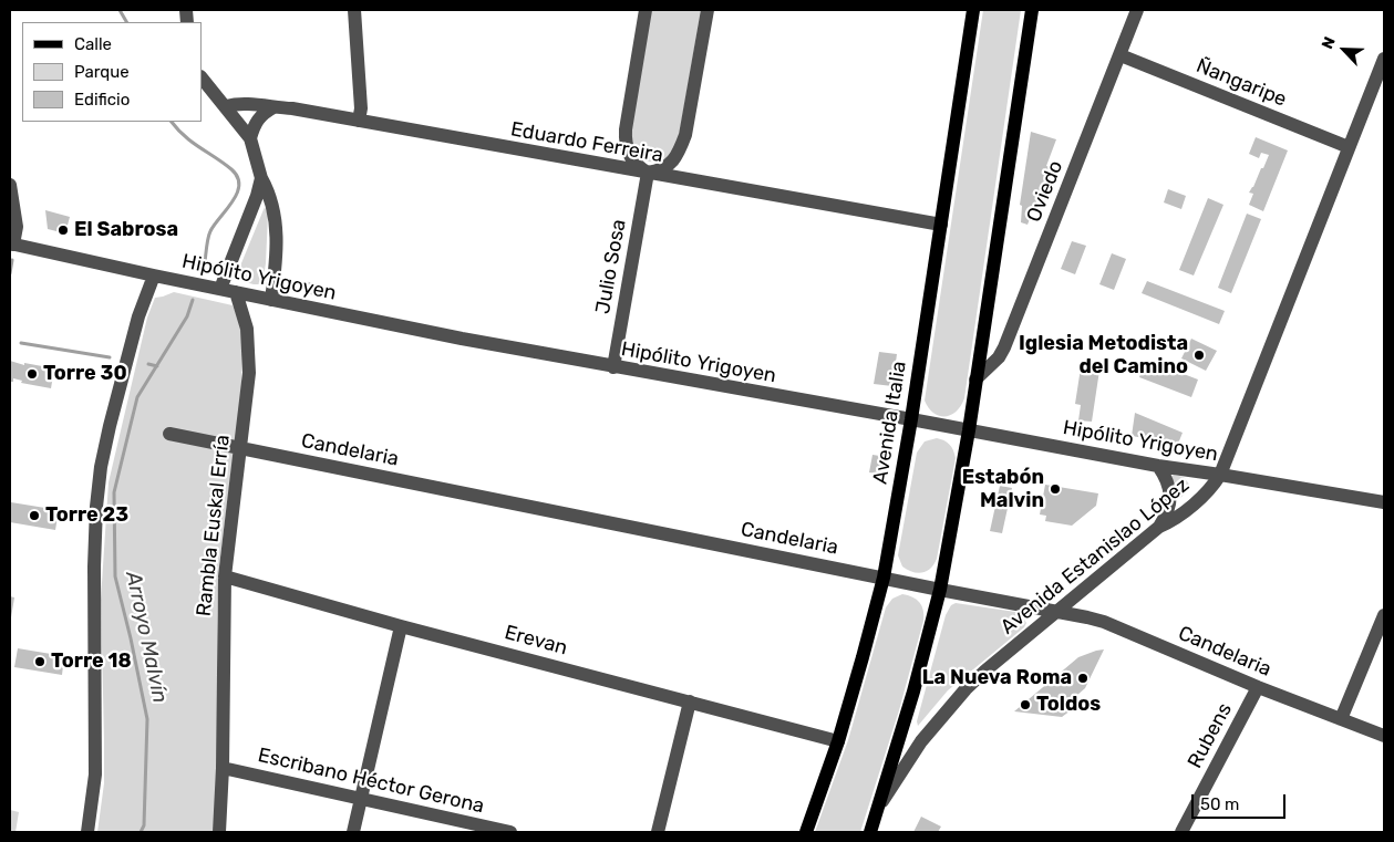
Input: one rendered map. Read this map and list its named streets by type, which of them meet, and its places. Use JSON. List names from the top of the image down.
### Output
{
  "streets": {
    "main road": ["Avenida Italia"],
    "street": [
      "Ñangaripe",
      "Eduardo Ferreira",
      "Oviedo",
      "Julio Sosa",
      "Hipólito Yrigoyen",
      "Candelaria",
      "Rambla Euskal Erría",
      "Avenida Estanislao López",
      "Erevan",
      "Rubens",
      "Escribano Héctor Gerona"
    ]
  },
  "crossings": [
    ["Ñangaripe", "Oviedo"],
    ["Ñangaripe", "Avenida Estanislao López"],
    ["Eduardo Ferreira", "Julio Sosa"],
    ["Eduardo Ferreira", "Avenida Italia"],
    ["Julio Sosa", "Hipólito Yrigoyen"],
    ["Hipólito Yrigoyen", "Avenida Italia"],
    ["Hipólito Yrigoyen", "Rambla Euskal Erría"],
    ["Hipólito Yrigoyen", "Avenida Estanislao López"],
    ["Avenida Italia", "Candelaria"],
    ["Avenida Italia", "Erevan"],
    ["Candelaria", "Rambla Euskal Erría"],
    ["Candelaria", "Avenida Estanislao López"],
    ["Candelaria", "Rubens"],
    ["Rambla Euskal Erría", "Erevan"],
    ["Rambla Euskal Erría", "Escribano Héctor Gerona"]
  ],
  "water": ["Arroyo Malvín"],
  "places": [
    "El Sabrosa",
    "Iglesia Metodista del Camino",
    "Torre 30",
    "Estabón Malvin",
    "Torre 23",
    "Torre 18",
    "La Nueva Roma",
    "Toldos"
  ],
  "legend": ["Calle", "Parque", "Edificio"],
  "scale_bar": "50 m",
  "north": "top left"
}
